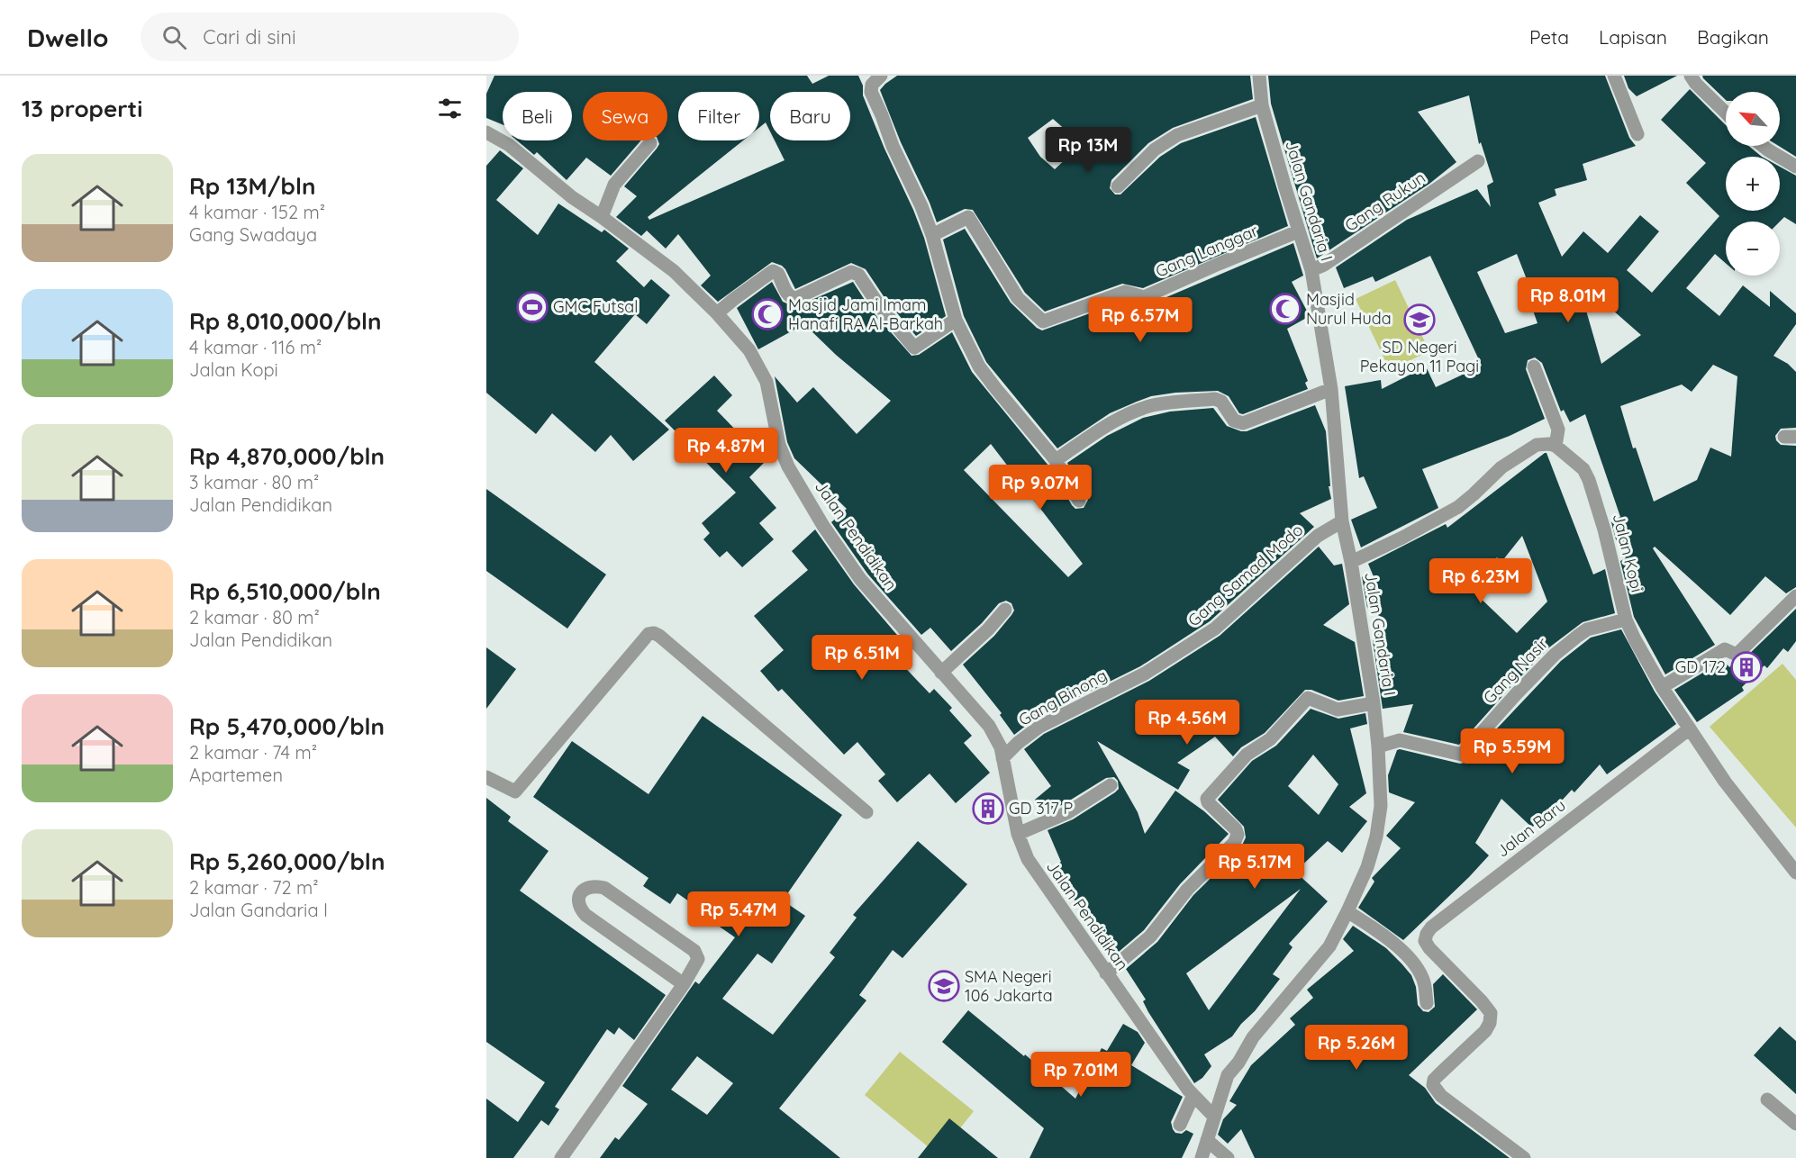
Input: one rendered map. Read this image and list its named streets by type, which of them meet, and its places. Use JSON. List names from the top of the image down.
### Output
{
  "streets": {
    "street": [
      "Jalan Gandaria I",
      "Gang Rukun",
      "Gang Langgar",
      "Jalan Pendidikan",
      "Jalan Kopi",
      "Gang Samad Modo",
      "Gang Nasir",
      "Gang Binong",
      "Jalan Baru"
    ]
  },
  "crossings": [
    ["Jalan Gandaria I", "Gang Rukun"],
    ["Jalan Gandaria I", "Gang Langgar"],
    ["Jalan Gandaria I", "Jalan Pendidikan"],
    ["Jalan Gandaria I", "Gang Samad Modo"],
    ["Jalan Gandaria I", "Gang Nasir"],
    ["Jalan Pendidikan", "Gang Binong"],
    ["Jalan Kopi", "Gang Nasir"],
    ["Jalan Kopi", "Jalan Baru"],
    ["Gang Samad Modo", "Gang Binong"]
  ],
  "places": {
    "sports": ["GMC Futsal"],
    "mosque": ["Masjid Nurul Huda", "Masjid Jami Imam Hanafi RA Al-Barkah"],
    "school or university": ["SD Negeri Pekayon 11 Pagi", "SMA Negeri 106 Jakarta"],
    "building": ["GD 172", "GD 317 P"]
  },
  "north": "top left",
  "page": {
    "header": "Dwello",
    "search": "Cari di sini",
    "nav": ["Peta", "Lapisan", "Bagikan"],
    "heading": "13 properti",
    "map_buttons": ["+", "−"],
    "chip": [
      "Beli",
      "Sewa",
      "Filter",
      "Baru"
    ],
    "price": [
      "Rp 13M",
      "Rp 8.01M",
      "Rp 6.57M",
      "Rp 4.87M",
      "Rp 9.07M",
      "Rp 6.23M",
      "Rp 6.51M",
      "Rp 4.56M",
      "Rp 5.59M",
      "Rp 5.17M",
      "Rp 5.47M",
      "Rp 5.26M",
      "Rp 7.01M"
    ],
    "list": [
      {
        "name": "Rp 13M/bln",
        "note": "4 kamar · 152 m² · Gang Swadaya"
      },
      {
        "name": "Rp 8,010,000/bln",
        "note": "4 kamar · 116 m² · Jalan Kopi"
      },
      {
        "name": "Rp 4,870,000/bln",
        "note": "3 kamar · 80 m² · Jalan Pendidikan"
      },
      {
        "name": "Rp 6,510,000/bln",
        "note": "2 kamar · 80 m² · Jalan Pendidikan"
      },
      {
        "name": "Rp 5,470,000/bln",
        "note": "2 kamar · 74 m² · Apartemen"
      },
      {
        "name": "Rp 5,260,000/bln",
        "note": "2 kamar · 72 m² · Jalan Gandaria I"
      }
    ]
  }
}
